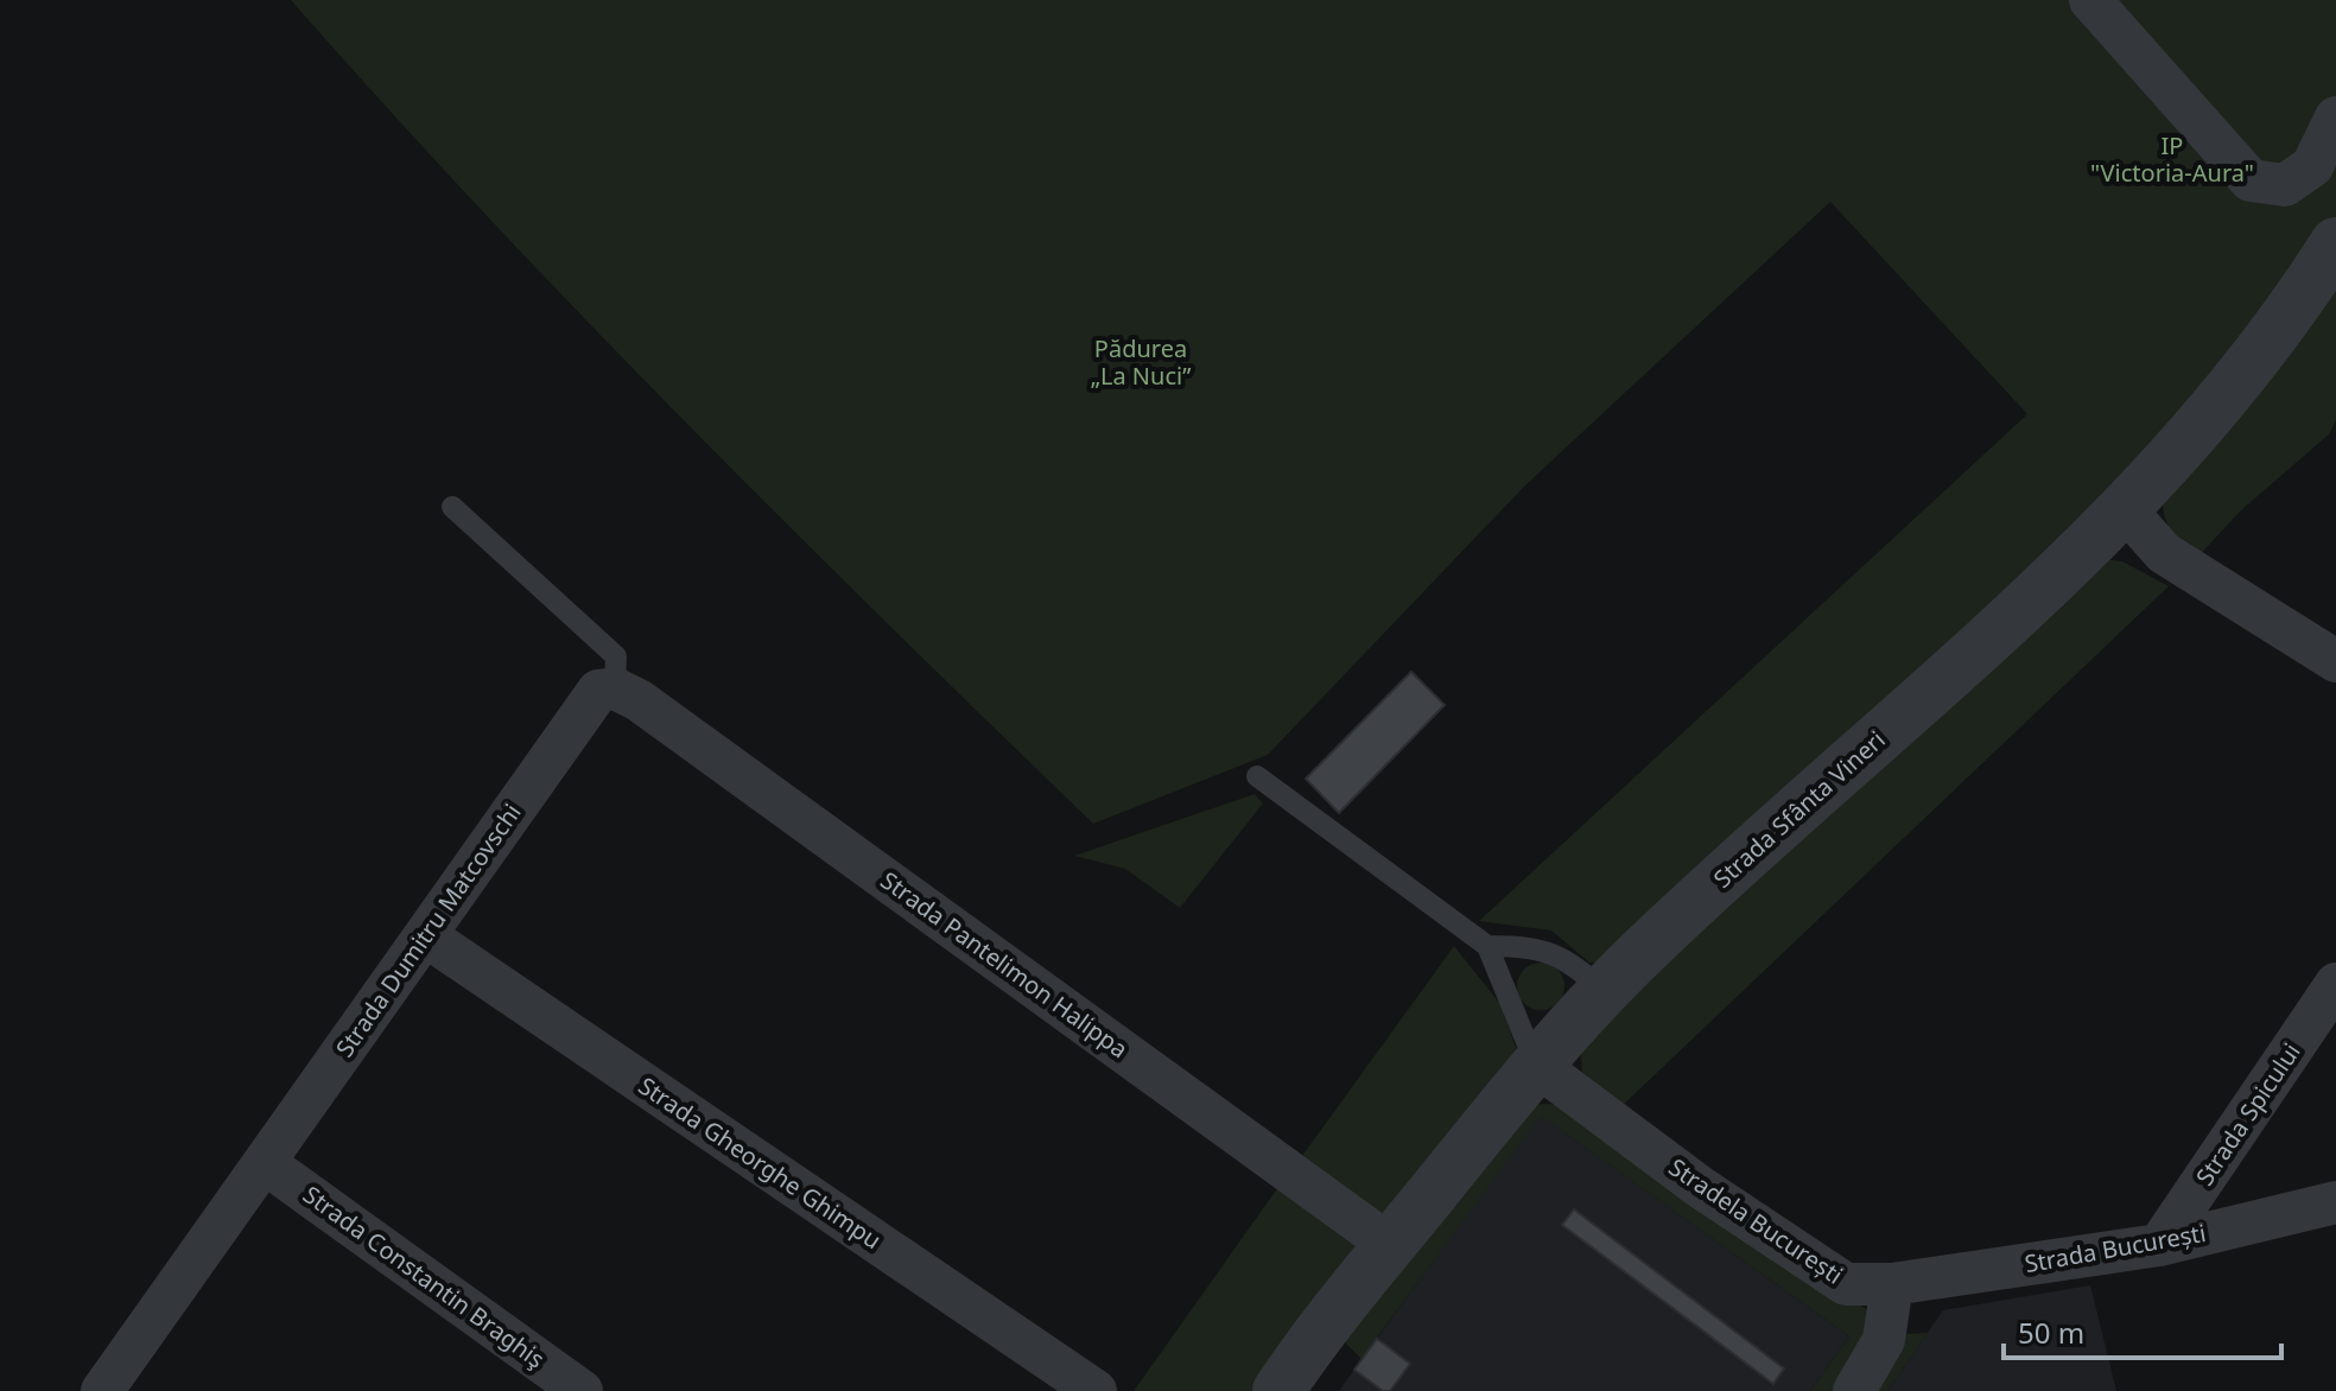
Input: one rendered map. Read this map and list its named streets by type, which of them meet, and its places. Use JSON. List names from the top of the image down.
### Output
{
  "streets": {
    "street": [
      "Strada Sfânta Vineri",
      "Strada Dumitru Matcovschi",
      "Strada Pantelimon Halippa",
      "Strada Spicului",
      "Strada Gheorghe Ghimpu",
      "Stradela București",
      "Strada București",
      "Strada Constantin Braghiş"
    ]
  },
  "crossings": [
    ["Strada Sfânta Vineri", "Strada Pantelimon Halippa"],
    ["Strada Sfânta Vineri", "Stradela București"],
    ["Strada Dumitru Matcovschi", "Strada Pantelimon Halippa"],
    ["Strada Dumitru Matcovschi", "Strada Gheorghe Ghimpu"],
    ["Strada Dumitru Matcovschi", "Strada Constantin Braghiş"],
    ["Strada Spicului", "Strada București"],
    ["Stradela București", "Strada București"]
  ],
  "parks": ["IP \"Victoria-Aura\"", "Pădurea „La Nuci”"],
  "scale_bar": "50 m"
}
